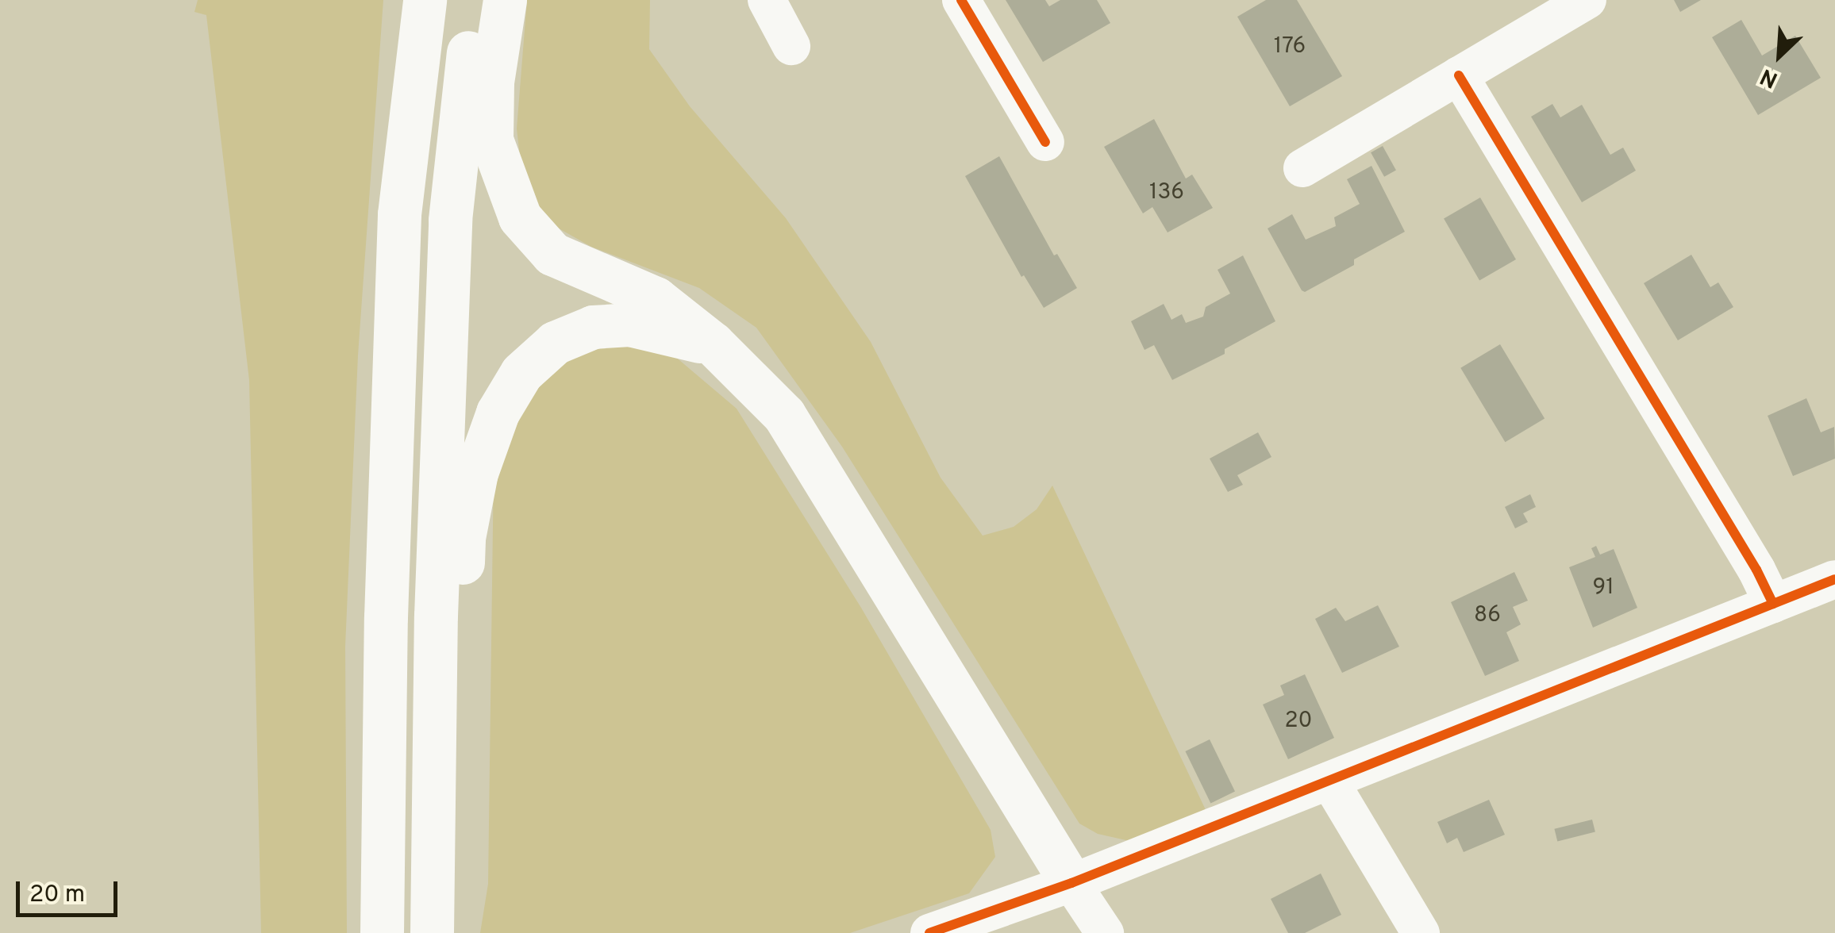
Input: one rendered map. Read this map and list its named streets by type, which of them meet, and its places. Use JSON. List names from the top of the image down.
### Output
{
  "house_numbers": [
    "176",
    "136",
    "91",
    "86",
    "20"
  ],
  "scale_bar": "20 m",
  "north": "bottom left"
}
